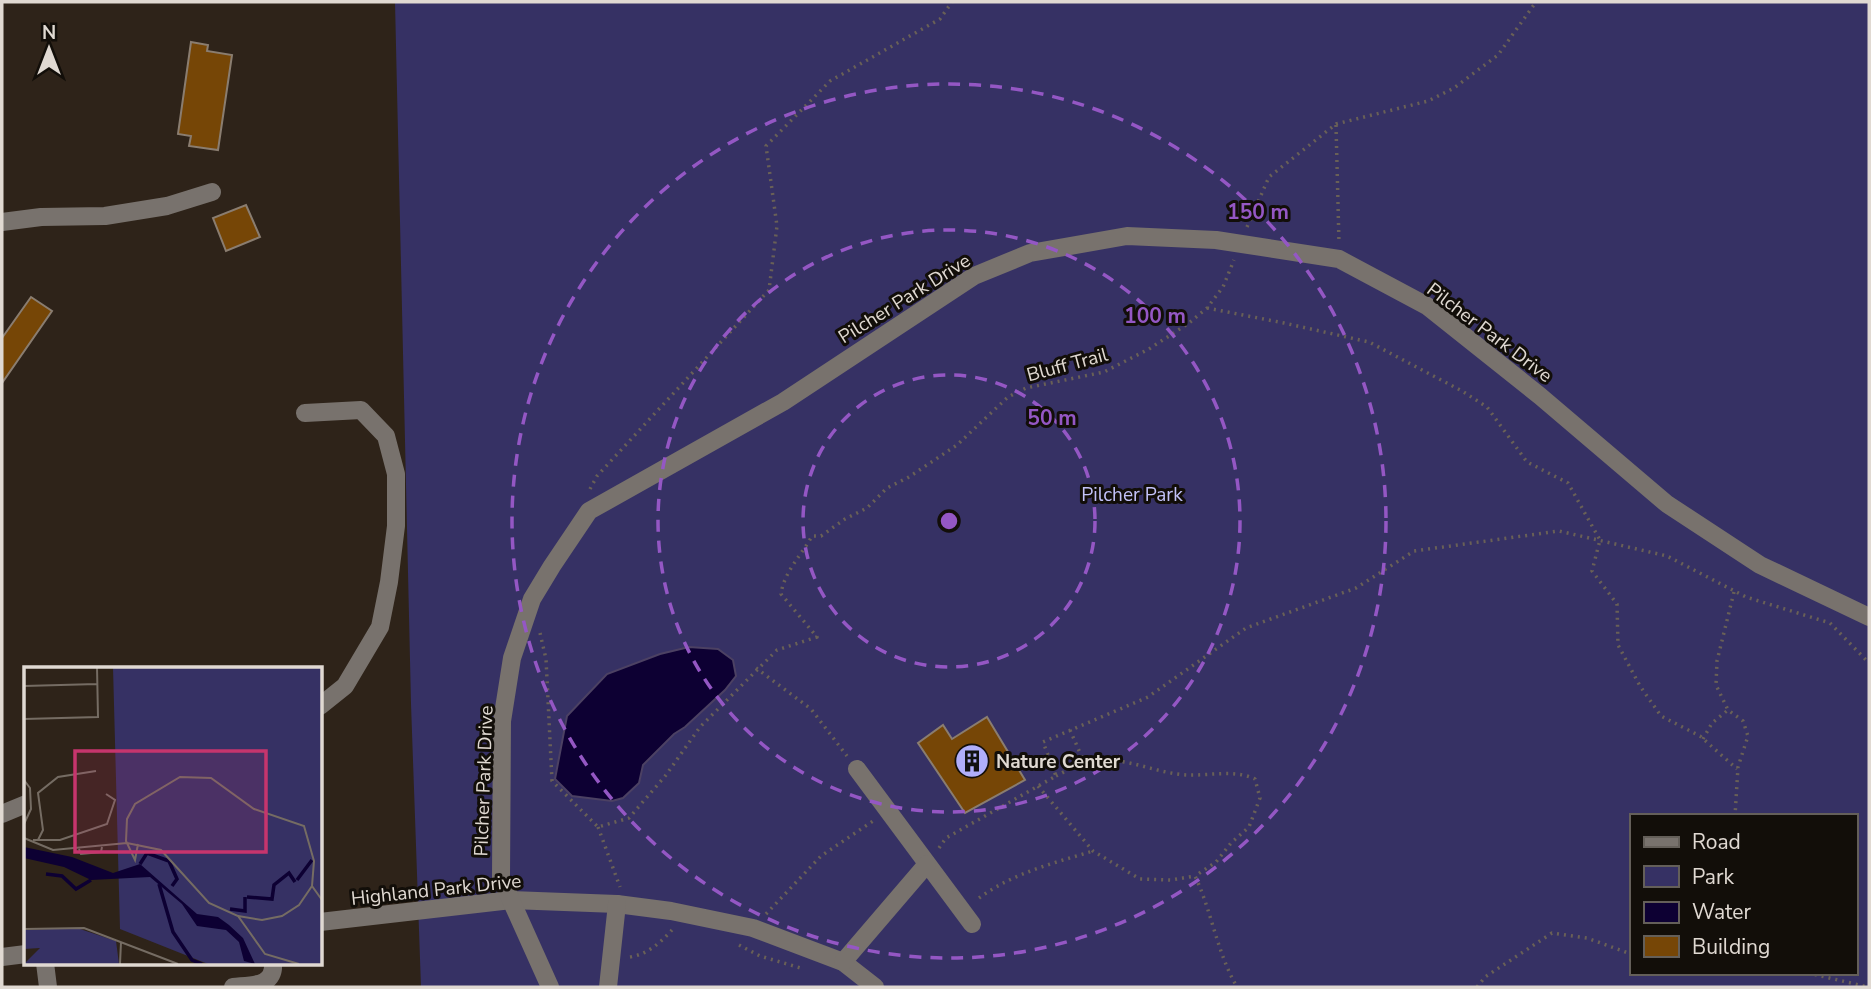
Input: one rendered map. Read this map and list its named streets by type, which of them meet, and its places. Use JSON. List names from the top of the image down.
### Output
{
  "streets": {
    "street": ["Pilcher Park Drive", "Highland Park Drive"],
    "path": ["Bluff Trail"]
  },
  "crossings": [
    ["Pilcher Park Drive", "Bluff Trail"],
    ["Pilcher Park Drive", "Highland Park Drive"]
  ],
  "parks": ["Pilcher Park"],
  "places": {
    "building": ["Nature Center"]
  },
  "legend": [
    "Road",
    "Park",
    "Water",
    "Building"
  ],
  "north": "top",
  "rings": ["150 m", "100 m", "50 m"]
}
